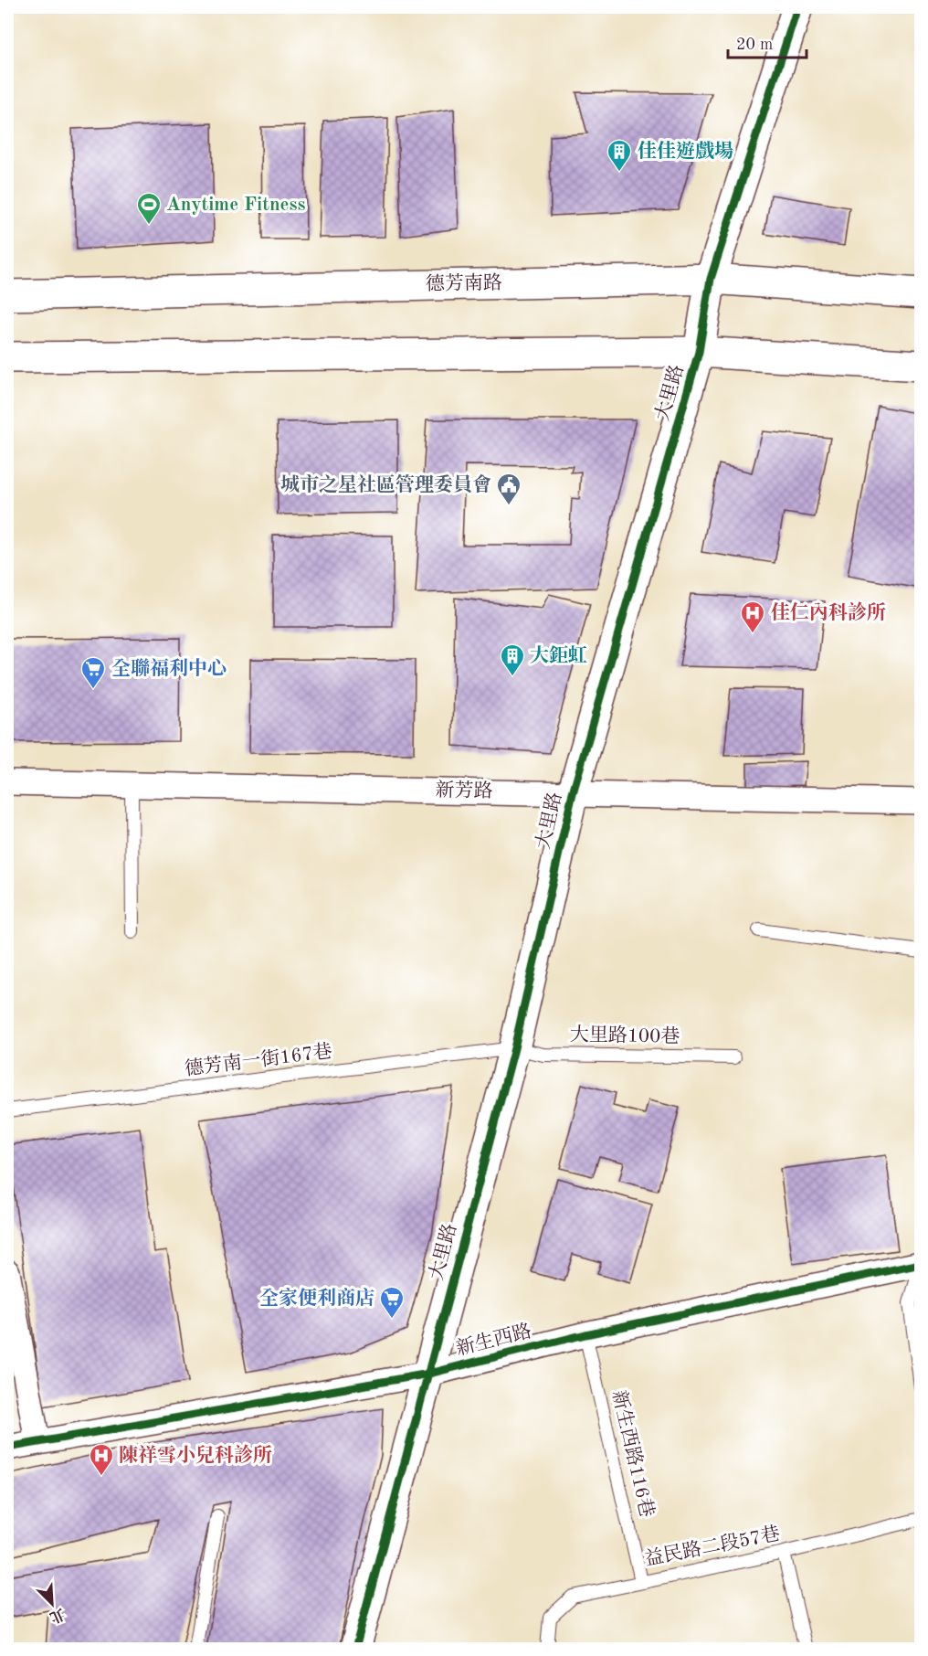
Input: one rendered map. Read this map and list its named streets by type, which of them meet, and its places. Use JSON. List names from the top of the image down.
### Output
{
  "streets": {
    "street": [
      "德芳南路",
      "大里路",
      "新芳路",
      "新生西路"
    ],
    "lane": [
      "大里路100巷",
      "德芳南一街167巷",
      "新生西路116巷",
      "益民路二段57巷"
    ]
  },
  "crossings": [
    ["德芳南路", "大里路"],
    ["大里路", "新芳路"],
    ["大里路", "大里路100巷"],
    ["大里路", "德芳南一街167巷"],
    ["大里路", "新生西路"],
    ["大里路100巷", "德芳南一街167巷"],
    ["新生西路", "新生西路116巷"],
    ["新生西路116巷", "益民路二段57巷"]
  ],
  "places": {
    "building": ["佳佳遊戲場", "大鉅虹"],
    "sports": ["Anytime Fitness"],
    "public building": ["城市之星社區管理委員會"],
    "hospital": ["佳仁內科診所", "陳祥雪小兒科診所"],
    "supermarket": ["全聯福利中心", "全家便利商店"]
  },
  "scale_bar": "20 m",
  "north": "bottom right"
}
